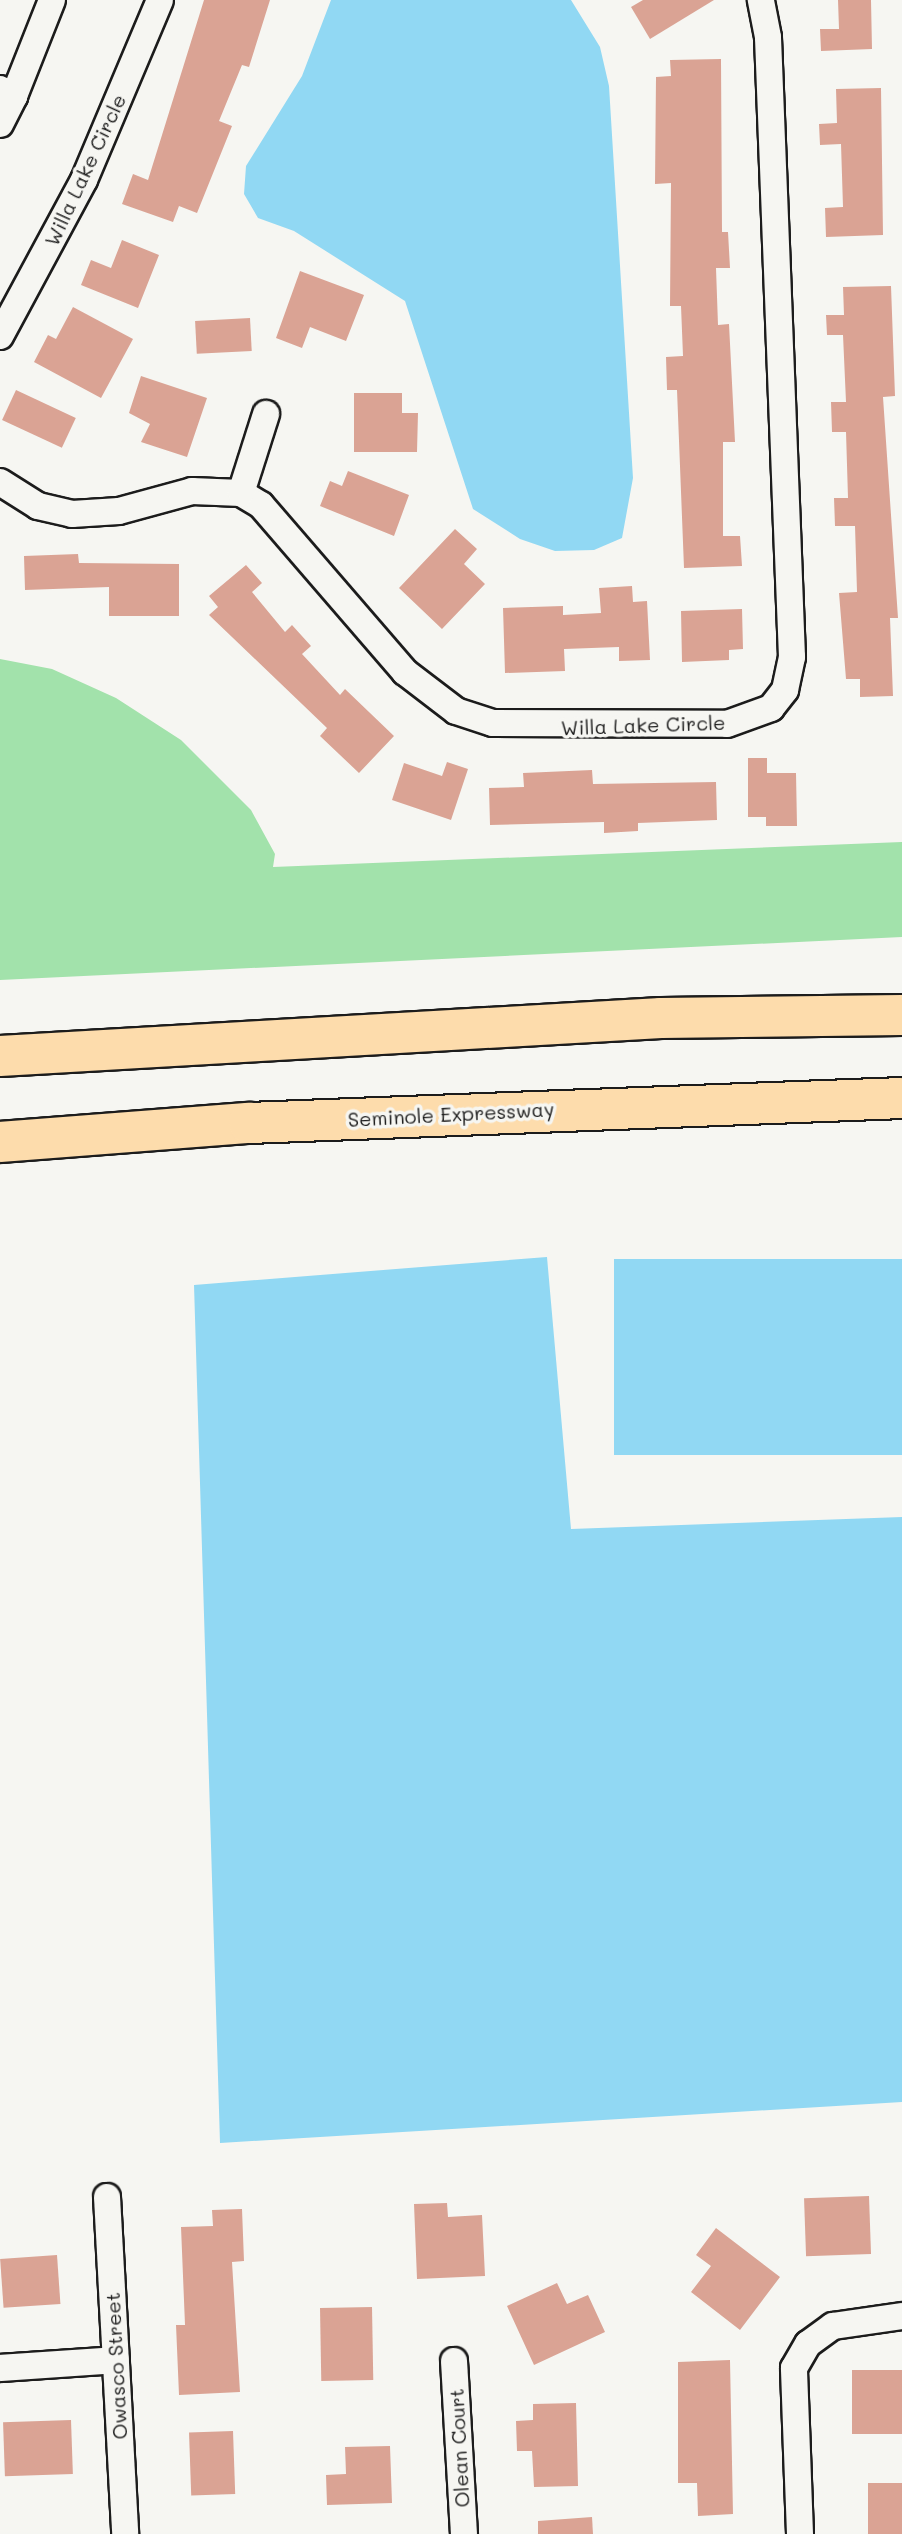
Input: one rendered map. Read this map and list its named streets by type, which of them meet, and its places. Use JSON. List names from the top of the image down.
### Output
{
  "streets": {
    "highway": ["Seminole Expressway"],
    "street": ["Willa Lake Circle", "Owasco Street", "Olean Court"]
  }
}
